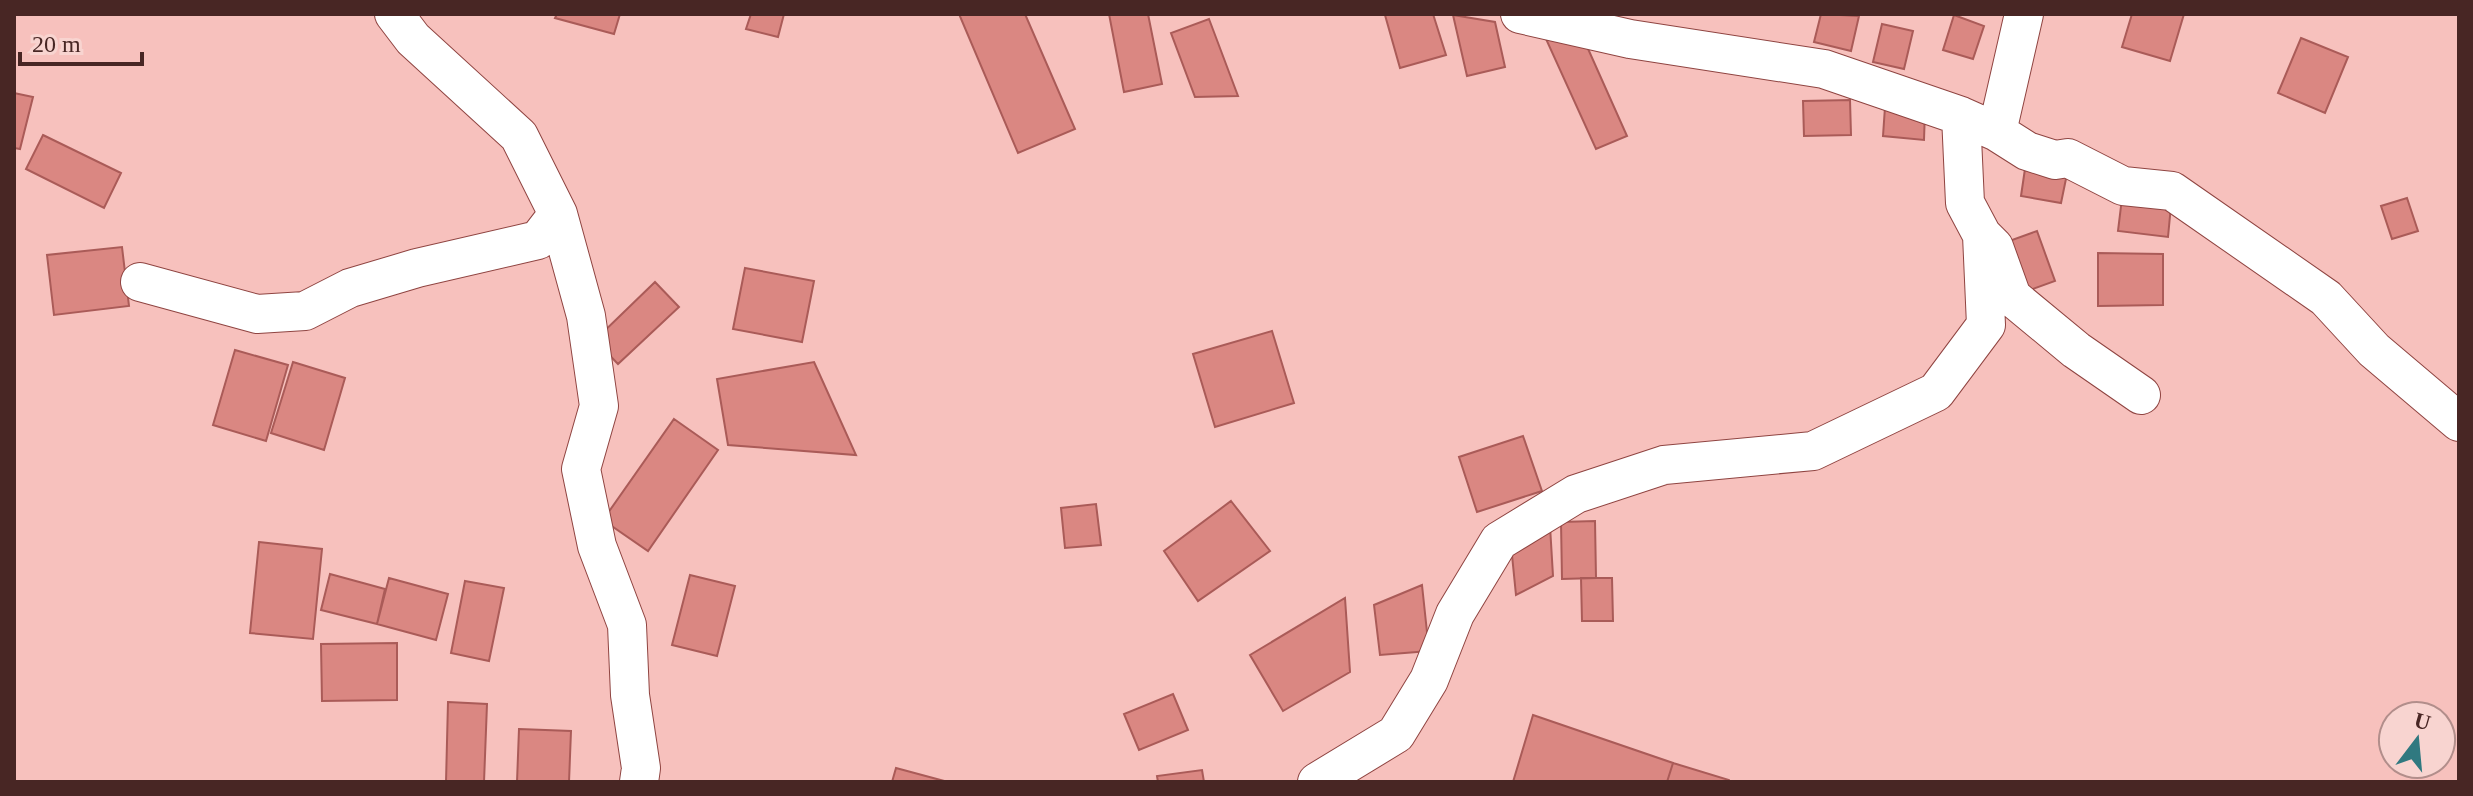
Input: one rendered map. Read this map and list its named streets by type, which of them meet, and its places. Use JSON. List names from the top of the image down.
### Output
{
  "scale_bar": "20 m",
  "north": "top"
}
